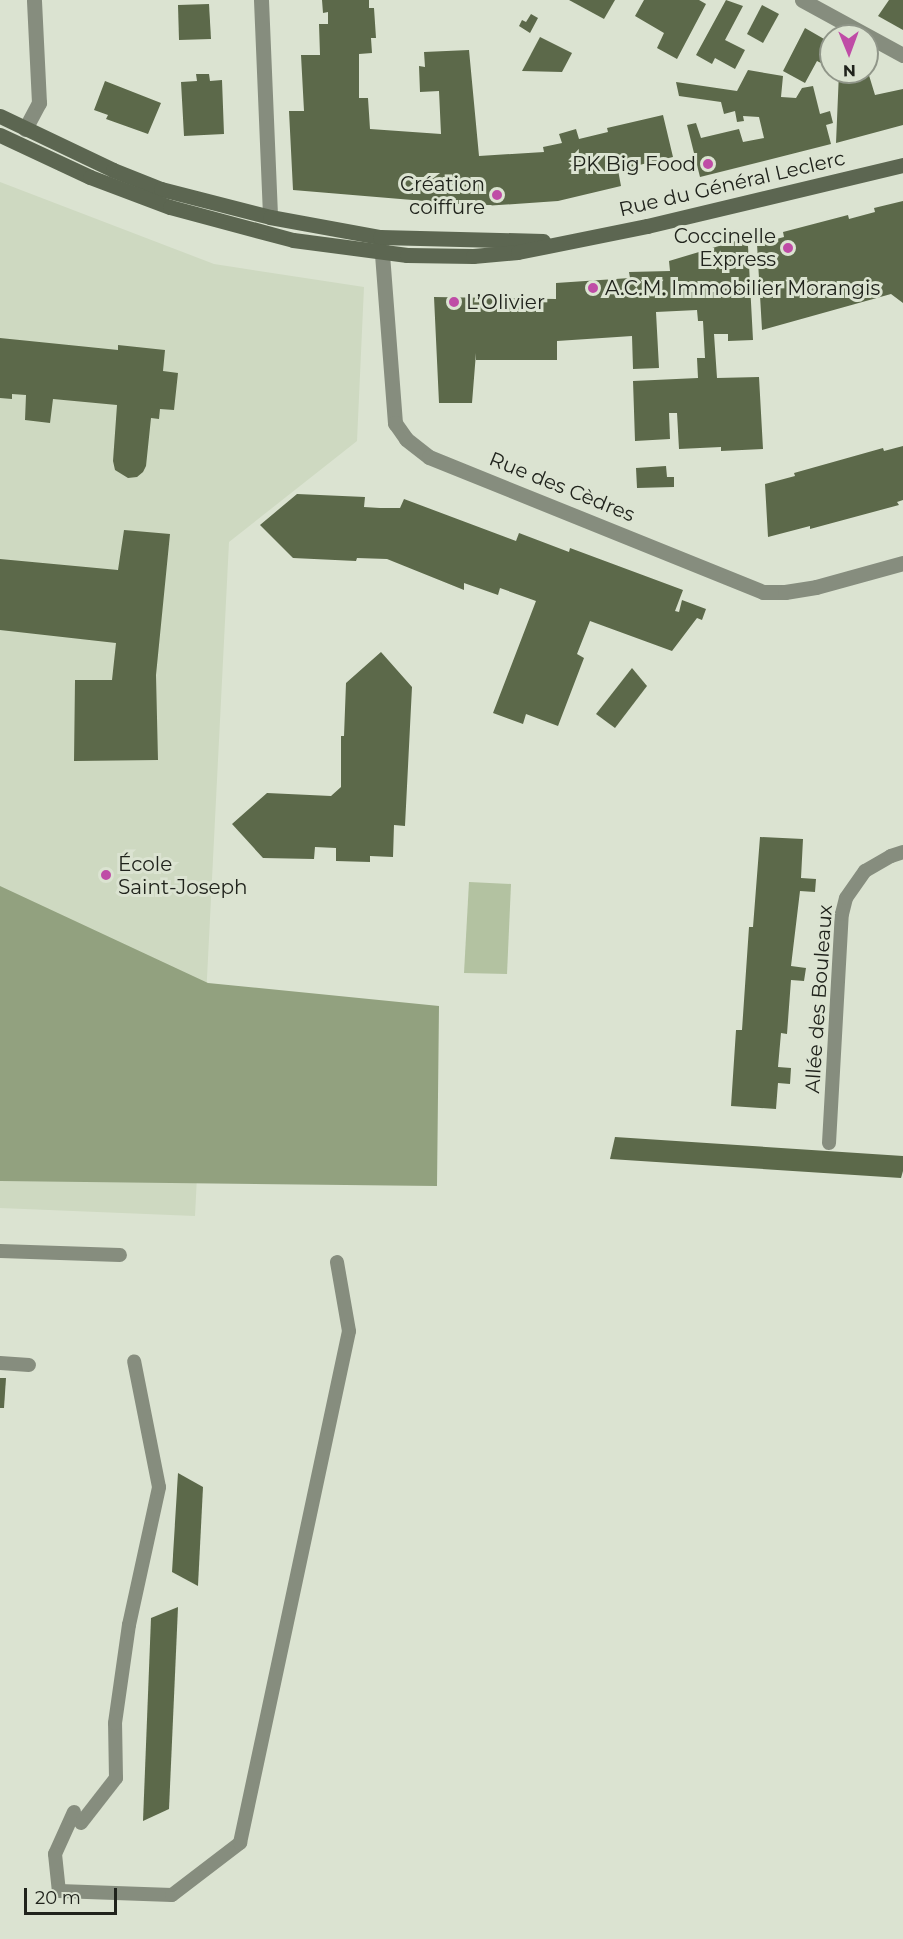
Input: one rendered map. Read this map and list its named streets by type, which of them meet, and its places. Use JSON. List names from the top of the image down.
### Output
{
  "streets": {
    "main road": ["Rue du Général Leclerc"],
    "street": ["Rue des Cèdres"],
    "lane": ["Allée des Bouleaux"]
  },
  "crossings": [
    ["Rue du Général Leclerc", "Rue des Cèdres"]
  ],
  "places": [
    "PK Big Food",
    "Création coiffure",
    "Coccinelle Express",
    "A.C.M. Immobilier Morangis",
    "L’Olivier",
    "École Saint-Joseph"
  ],
  "scale_bar": "20 m",
  "north": "bottom"
}
